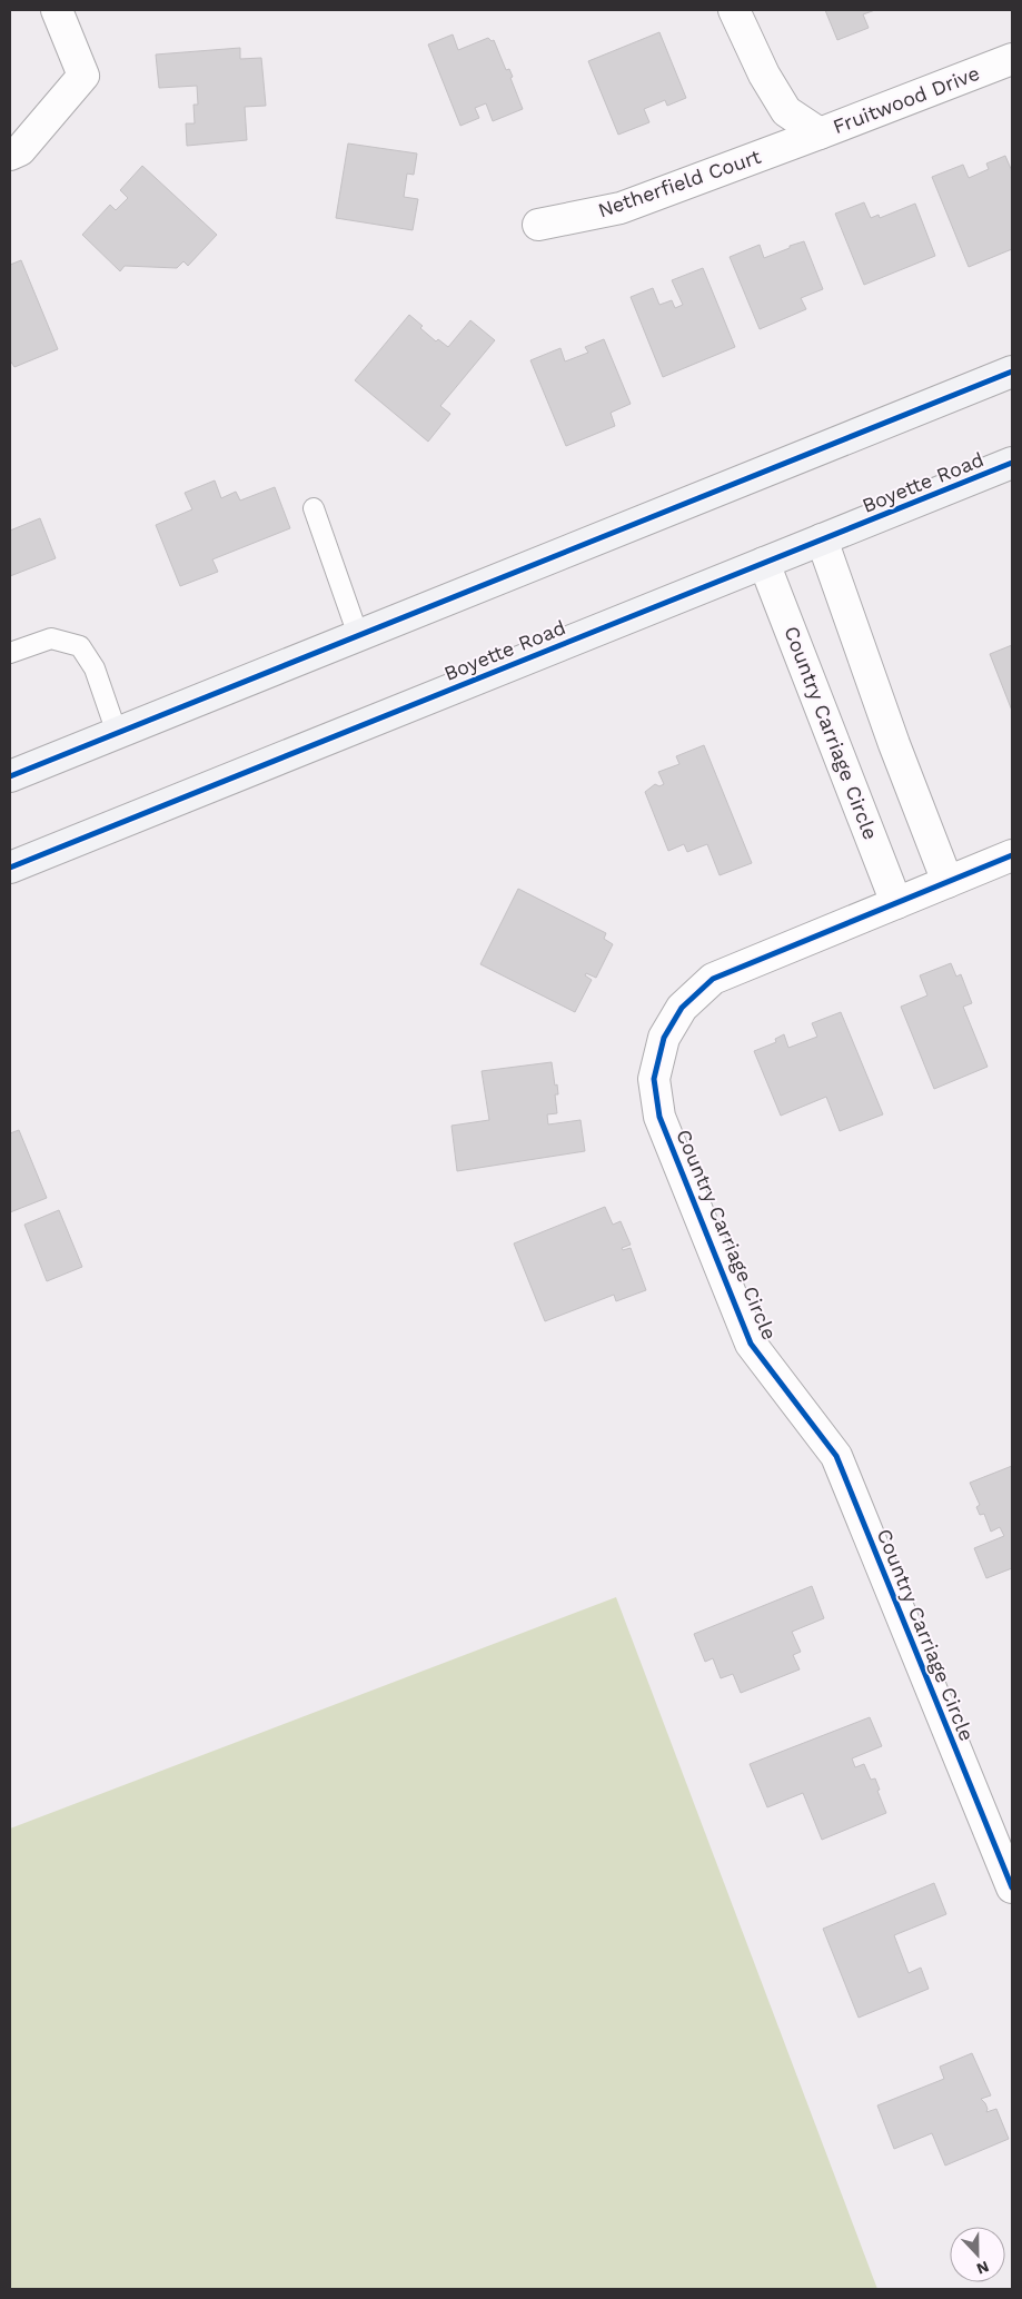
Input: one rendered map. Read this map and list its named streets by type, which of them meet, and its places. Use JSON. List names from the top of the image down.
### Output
{
  "streets": {
    "main road": ["Boyette Road"],
    "street": ["Fruitwood Drive", "Netherfield Court", "Country Carriage Circle"]
  },
  "crossings": [
    ["Fruitwood Drive", "Netherfield Court"],
    ["Boyette Road", "Country Carriage Circle"]
  ],
  "north": "bottom"
}
